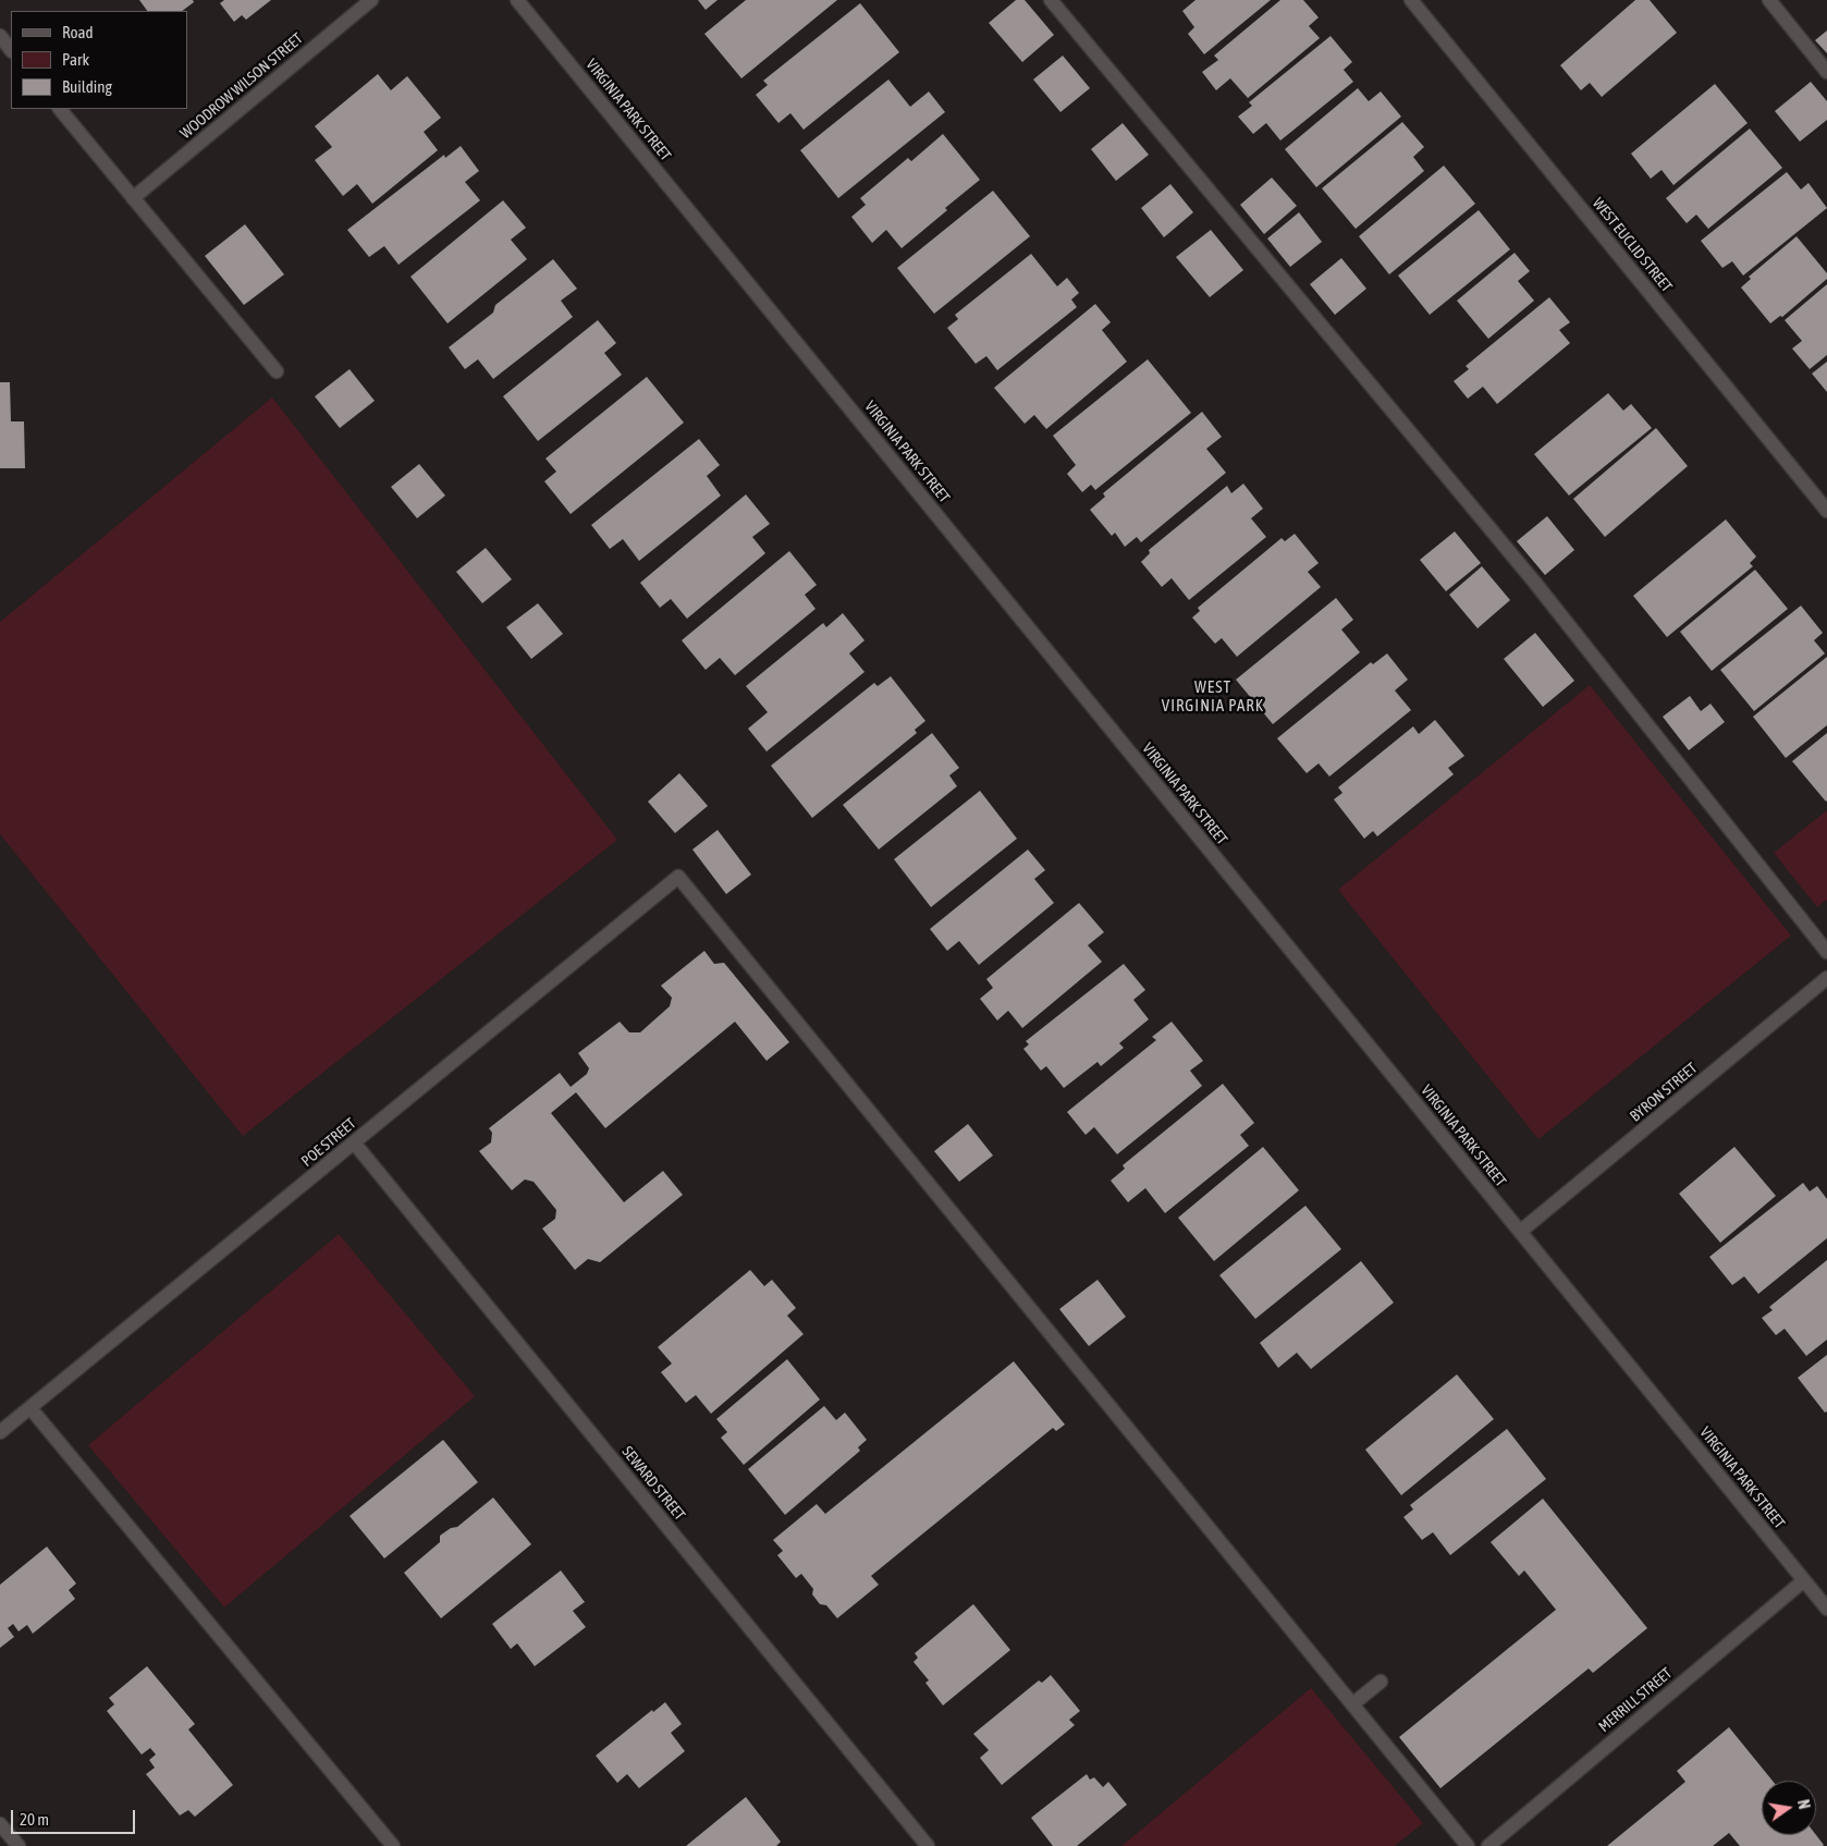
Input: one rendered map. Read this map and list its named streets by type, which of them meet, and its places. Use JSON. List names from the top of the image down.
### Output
{
  "streets": {
    "street": [
      "WOODROW WILSON STREET",
      "VIRGINIA PARK STREET",
      "WEST EUCLID STREET",
      "BYRON STREET",
      "POE STREET",
      "SEWARD STREET",
      "MERRILL STREET"
    ]
  },
  "crossings": [
    ["VIRGINIA PARK STREET", "BYRON STREET"],
    ["VIRGINIA PARK STREET", "MERRILL STREET"],
    ["POE STREET", "SEWARD STREET"]
  ],
  "districts": ["WEST VIRGINIA PARK"],
  "legend": ["Road", "Park", "Building"],
  "scale_bar": "20 m",
  "north": "right"
}
